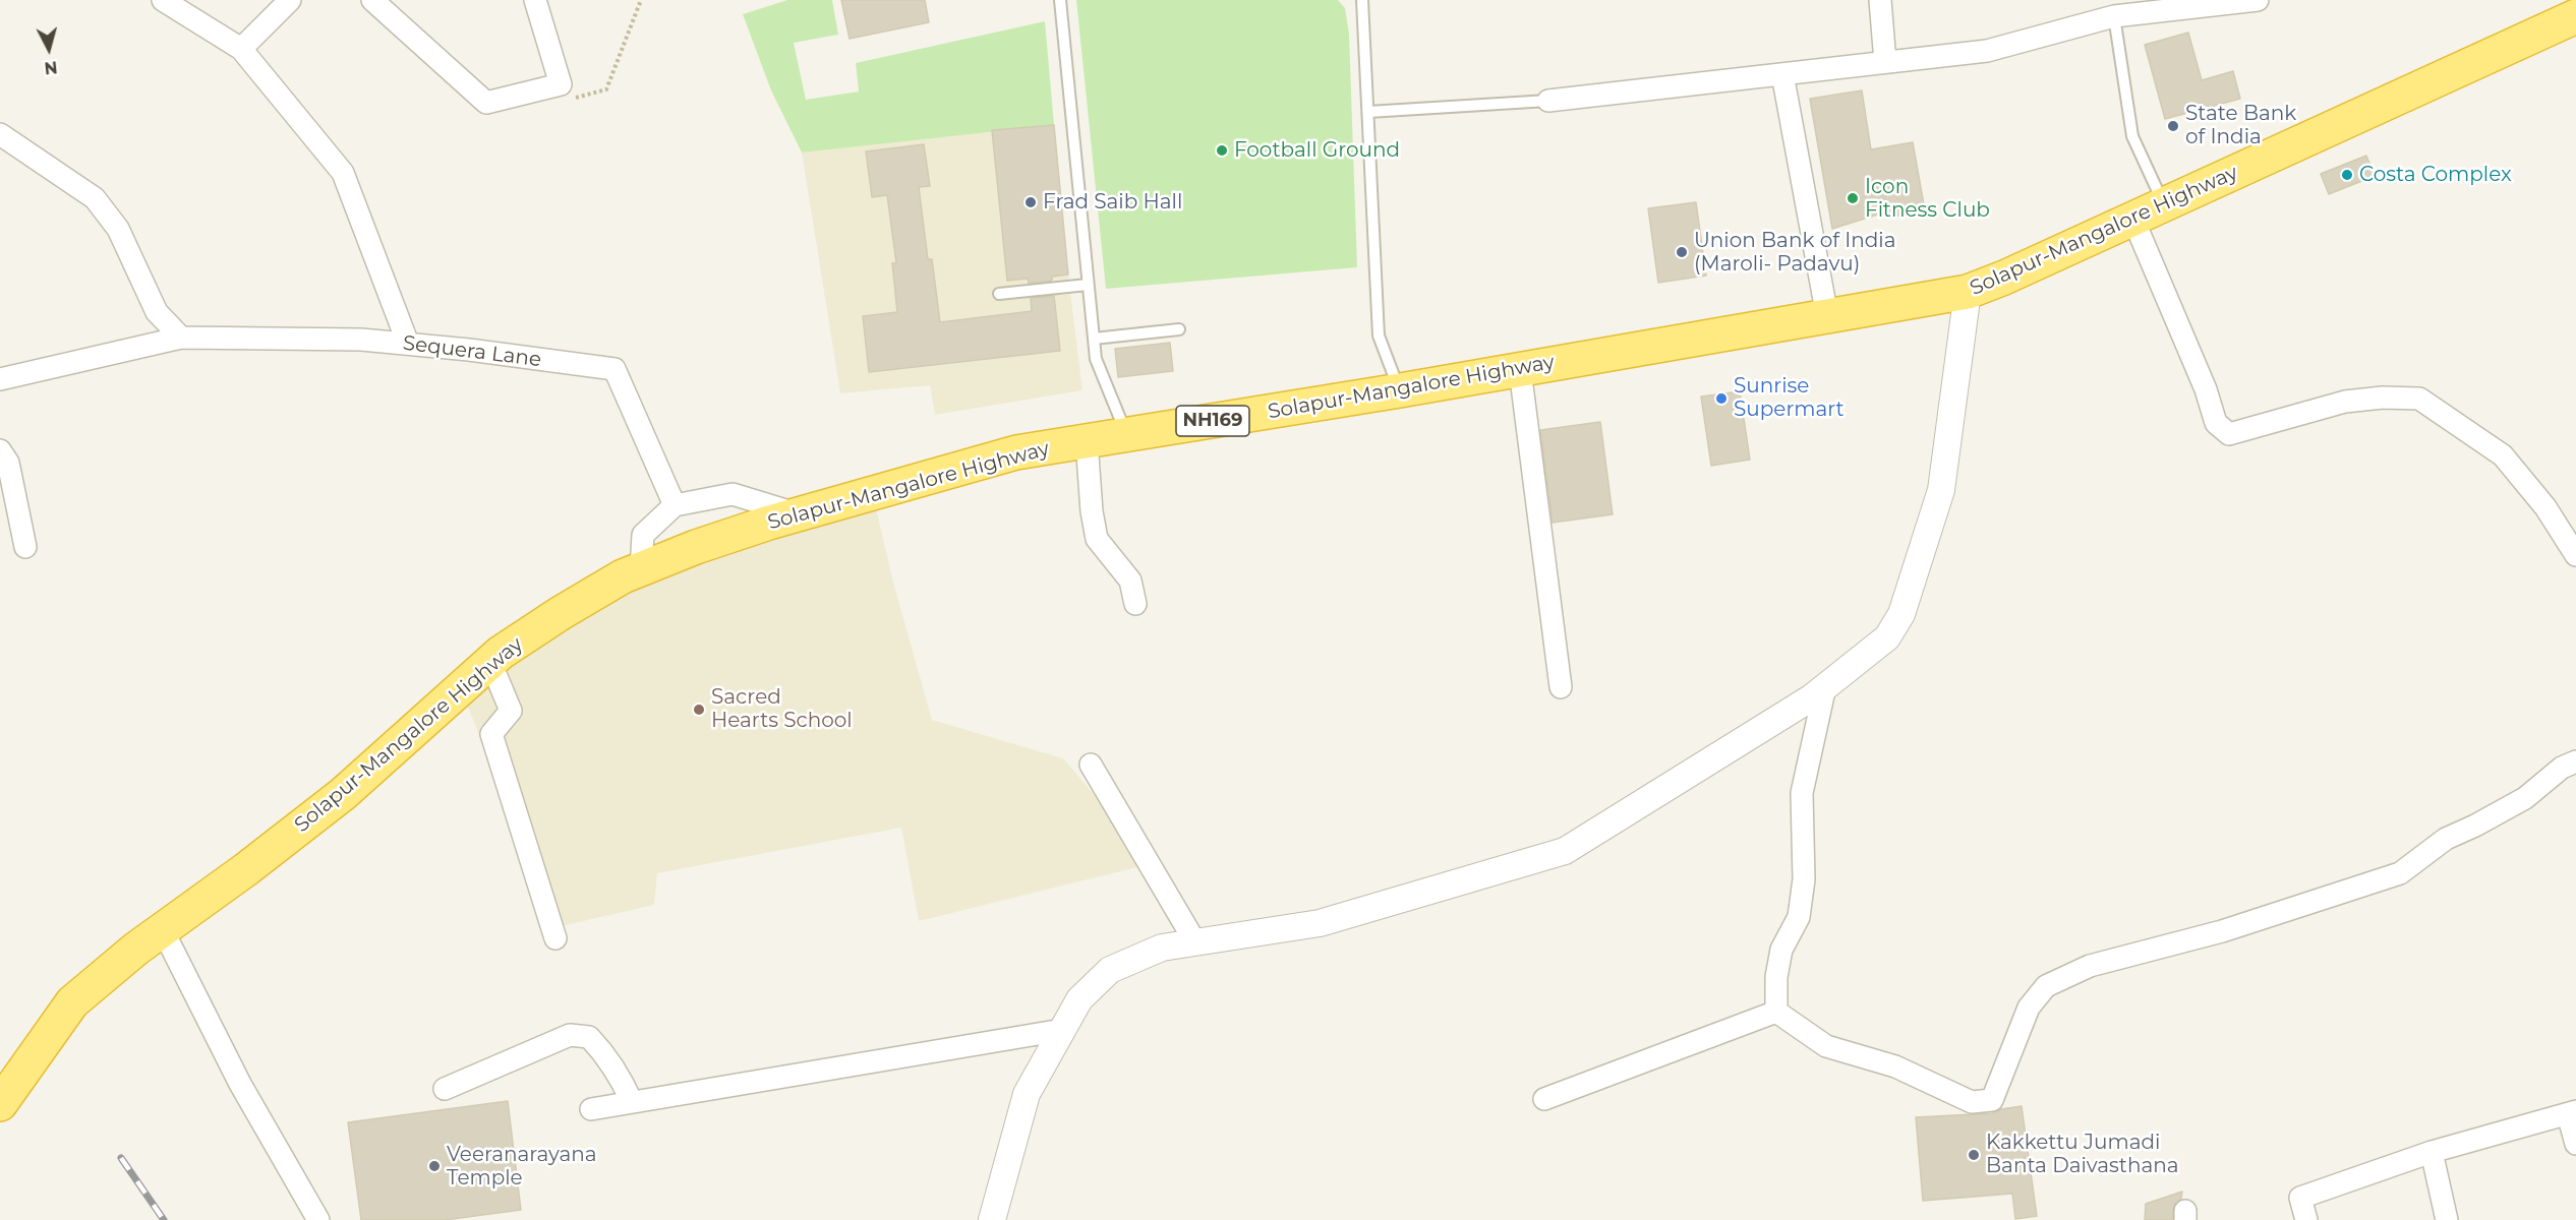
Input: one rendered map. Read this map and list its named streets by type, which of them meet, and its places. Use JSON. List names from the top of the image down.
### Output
{
  "streets": {
    "highway": ["Solapur-Mangalore Highway", "NH169"],
    "street": ["Sequera Lane"]
  },
  "places": [
    "State Bank of India",
    "Football Ground",
    "Costa Complex",
    "Icon Fitness Club",
    "Frad Saib Hall",
    "Union Bank of India (Maroli- Padavu)",
    "Sunrise Supermart",
    "Sacred Hearts School",
    "Kakkettu Jumadi Banta Daivasthana",
    "Veeranarayana Temple"
  ],
  "north": "bottom"
}
